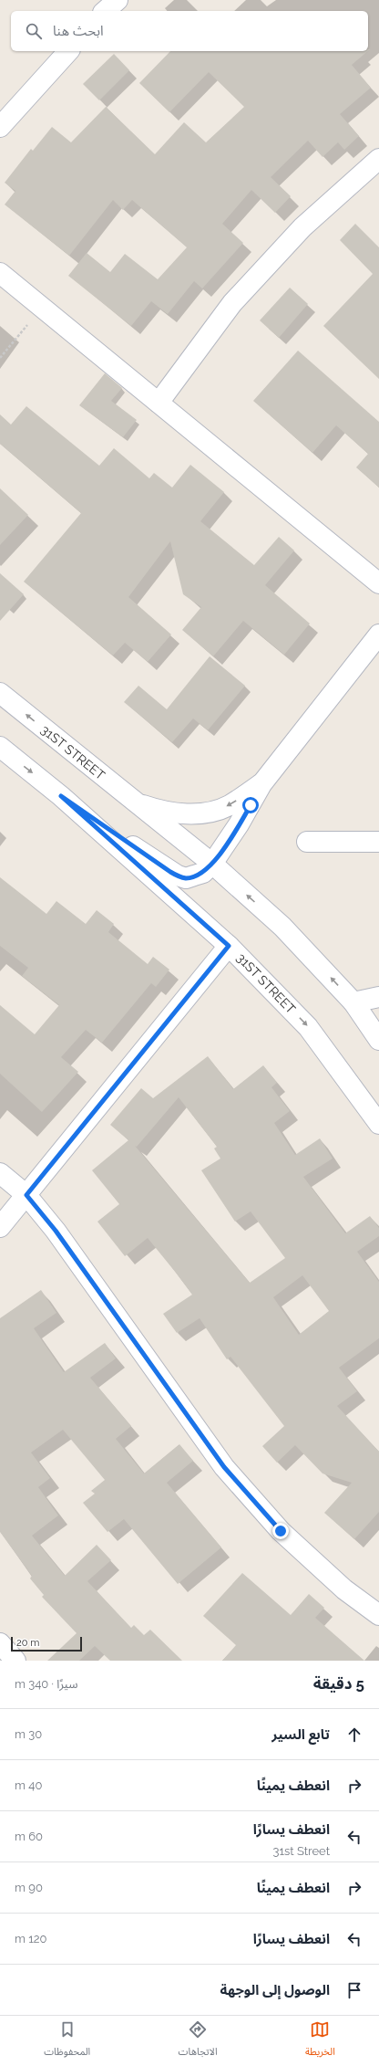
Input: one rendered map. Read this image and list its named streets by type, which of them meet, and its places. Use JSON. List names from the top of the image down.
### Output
{
  "streets": {
    "street": ["31ST STREET"]
  },
  "scale_bar": "20 m",
  "page": {
    "search": "ابحث هنا",
    "scale": "20 m",
    "heading": ["5 دقيقة", "سيرًا · 340 m"],
    "list": [
      ["تابع السير", "30 m"],
      ["انعطف يمينًا", "40 m"],
      ["انعطف يسارًا", "31st Street", "60 m"],
      ["انعطف يمينًا", "90 m"],
      ["انعطف يسارًا", "120 m"],
      "الوصول إلى الوجهة"
    ],
    "nav": ["الخريطة", "الاتجاهات", "المحفوظات"]
  }
}
